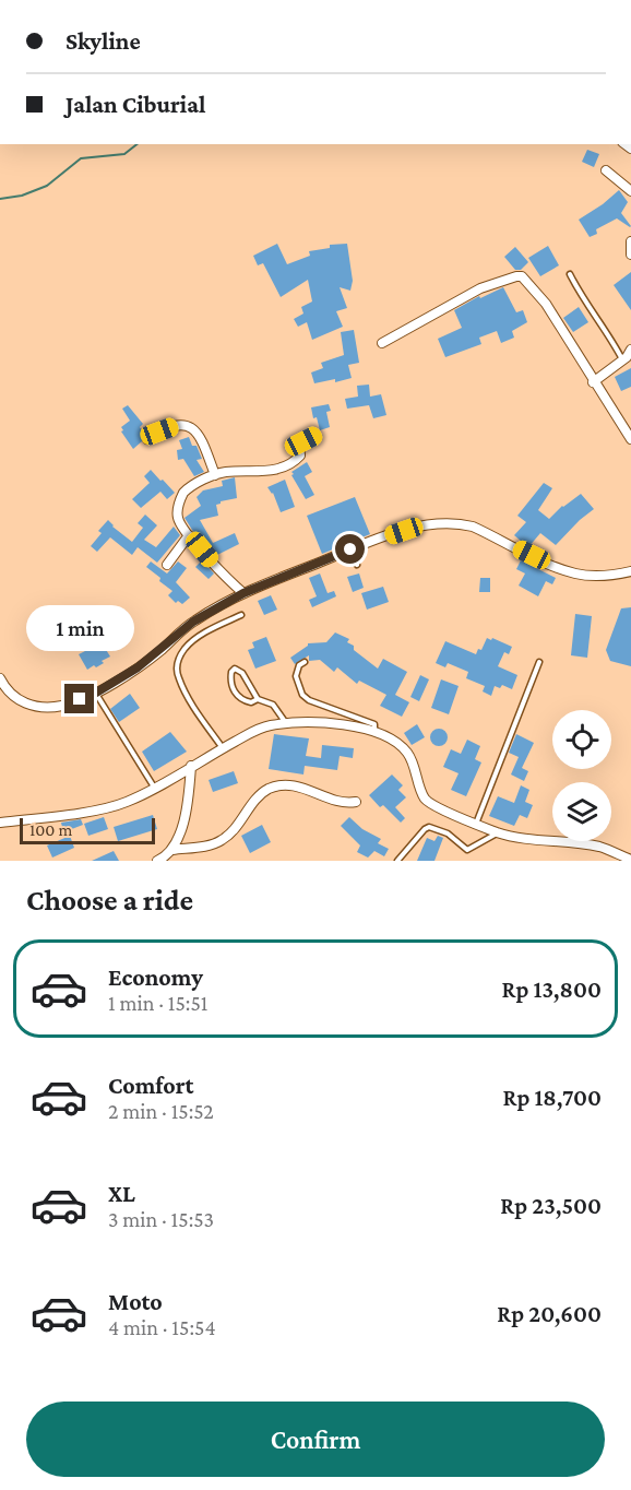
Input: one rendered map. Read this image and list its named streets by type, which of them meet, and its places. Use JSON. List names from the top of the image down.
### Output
{
  "scale_bar": "100 m",
  "page": {
    "banner": ["Skyline", "Jalan Ciburial"],
    "bubble": "1 min",
    "scale": "100 m",
    "heading": "Choose a ride",
    "list": [
      {
        "name": "Economy",
        "note": "1 min · 15:51",
        "value": "Rp 13,800"
      },
      {
        "name": "Comfort",
        "note": "2 min · 15:52",
        "value": "Rp 18,700"
      },
      {
        "name": "XL",
        "note": "3 min · 15:53",
        "value": "Rp 23,500"
      },
      {
        "name": "Moto",
        "note": "4 min · 15:54",
        "value": "Rp 20,600"
      }
    ],
    "buttons": "Confirm"
  }
}
